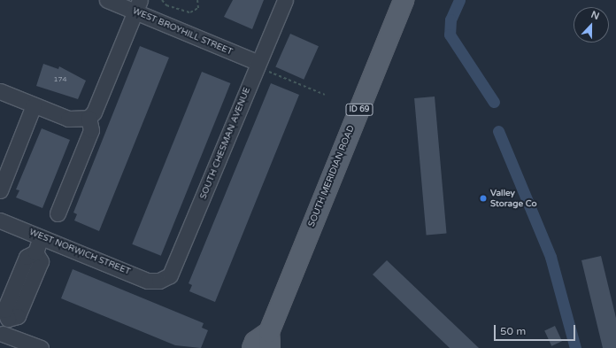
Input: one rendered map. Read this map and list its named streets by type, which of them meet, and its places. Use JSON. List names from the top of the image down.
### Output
{
  "streets": {
    "main road": ["ID 69", "SOUTH MERIDIAN ROAD"],
    "street": ["WEST BROYHILL STREET", "SOUTH CHESMAN AVENUE", "WEST NORWICH STREET"]
  },
  "crossings": [
    ["WEST BROYHILL STREET", "SOUTH CHESMAN AVENUE"],
    ["SOUTH CHESMAN AVENUE", "WEST NORWICH STREET"]
  ],
  "places": ["Valley Storage Co"],
  "house_numbers": ["174"],
  "scale_bar": "50 m",
  "north": "top"
}
